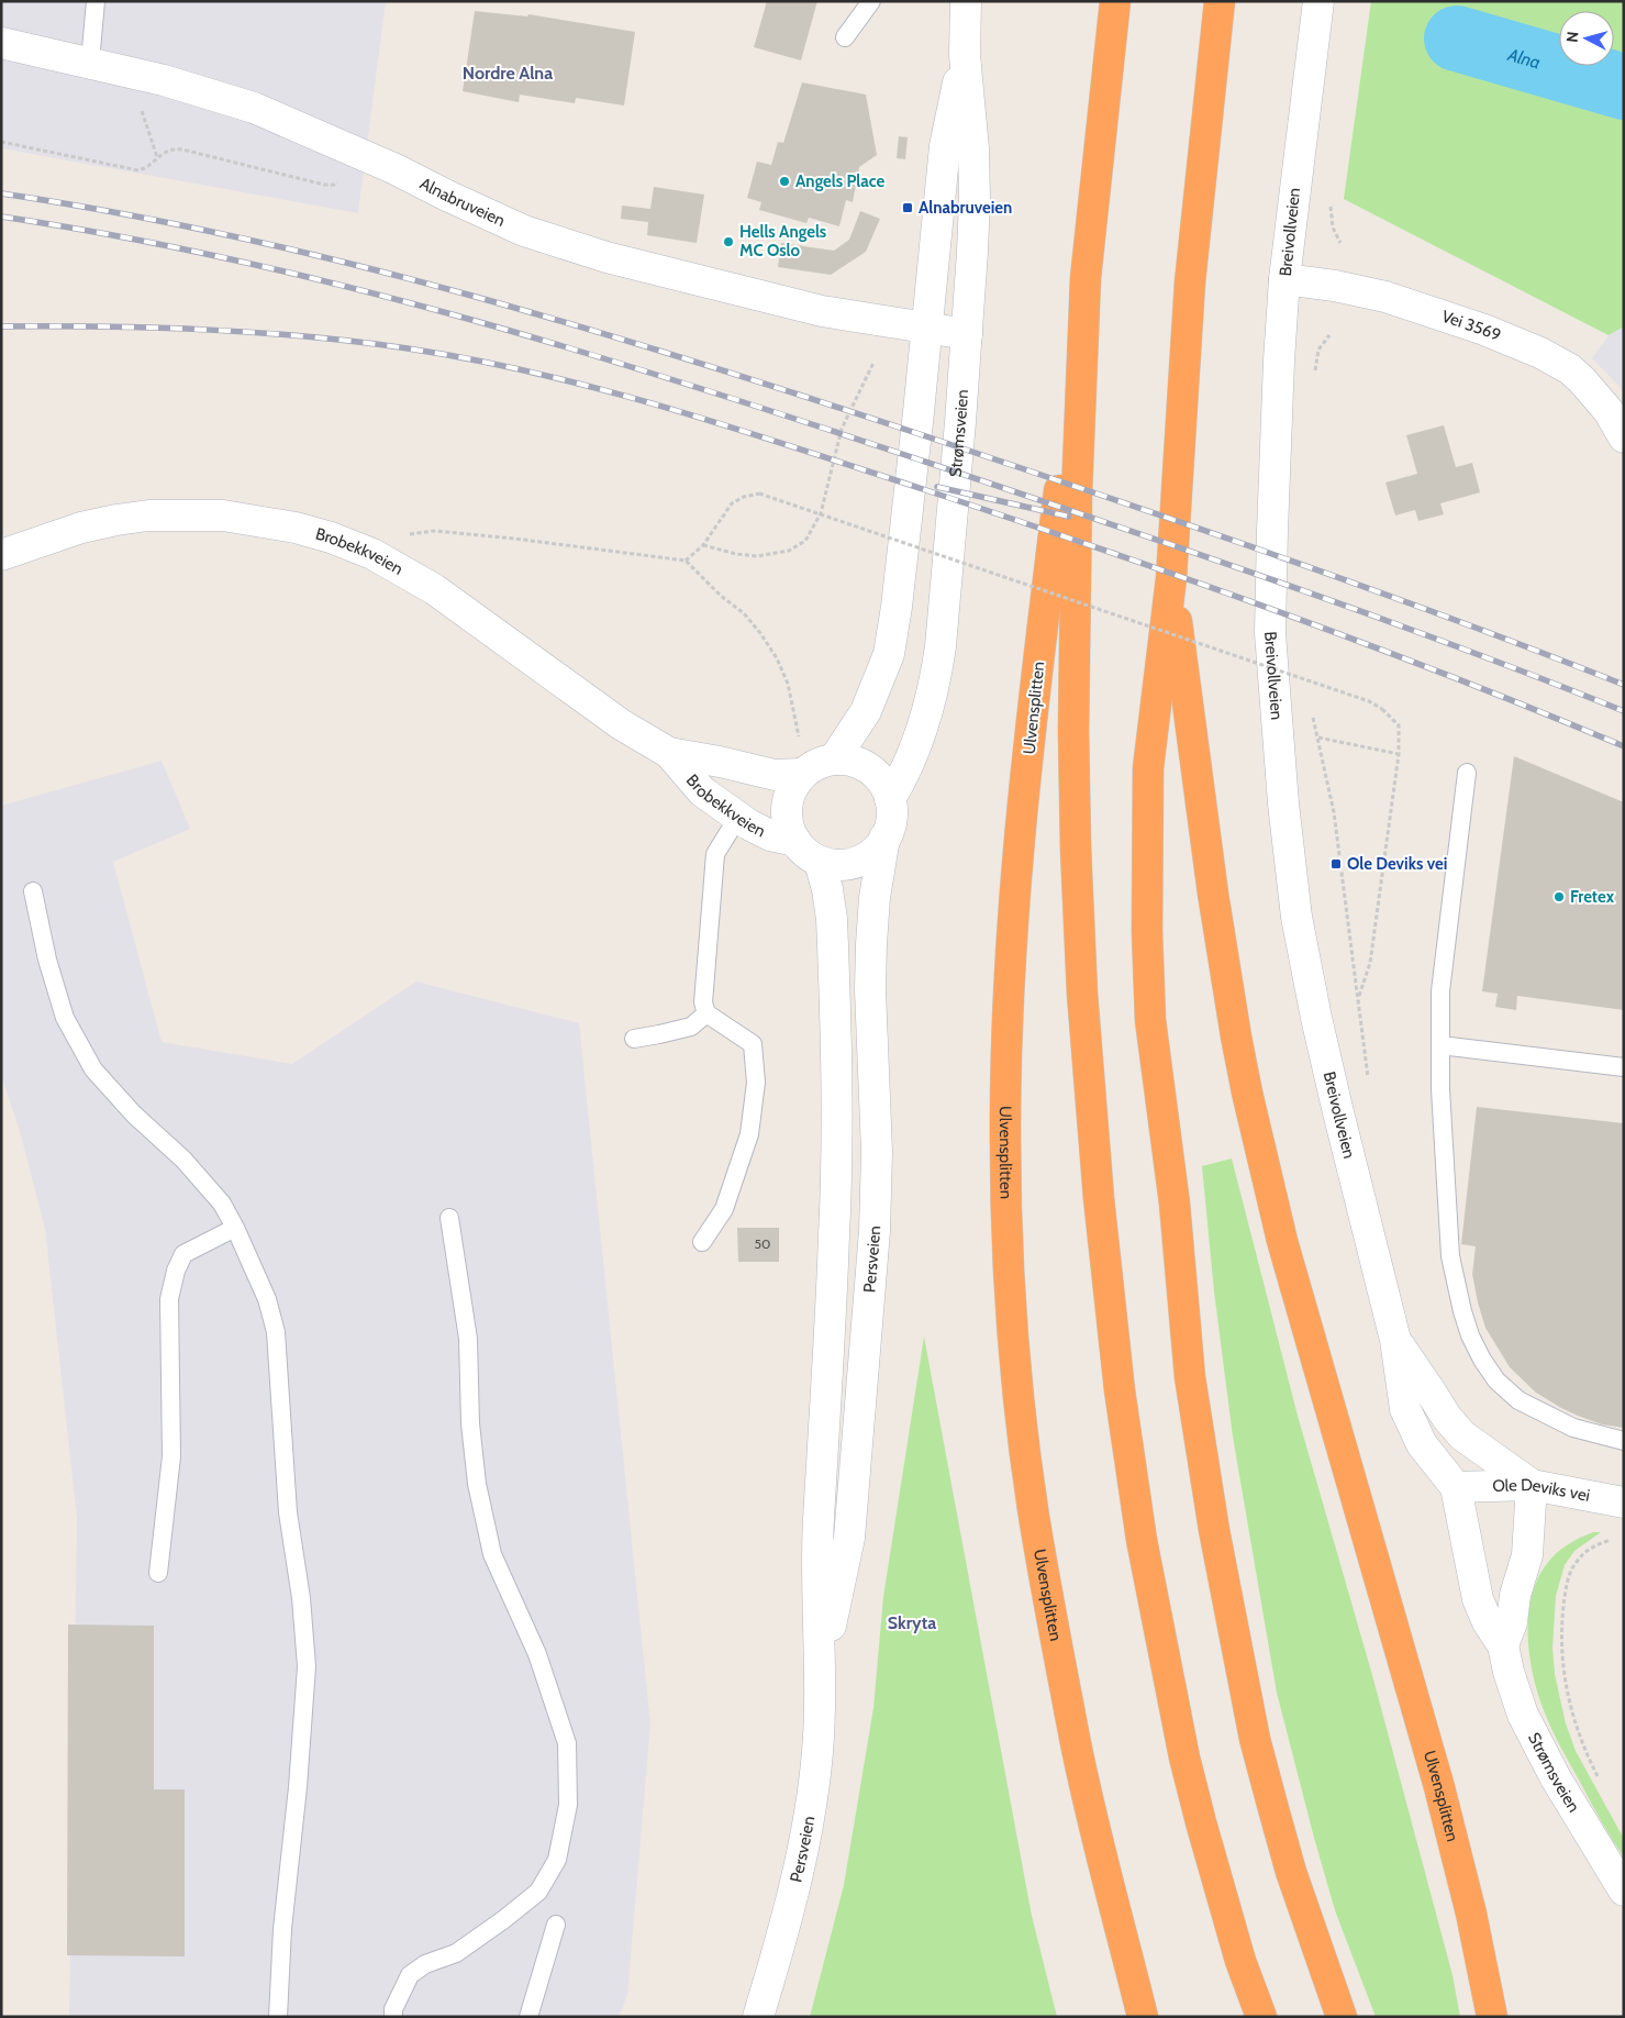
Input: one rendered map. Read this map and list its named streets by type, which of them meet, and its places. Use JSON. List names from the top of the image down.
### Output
{
  "streets": {
    "highway": ["Ulvensplitten"],
    "street": [
      "Alnabruveien",
      "Breivollveien",
      "Vei 3569",
      "Strømsveien",
      "Brobekkveien",
      "Persveien",
      "Ole Deviks vei"
    ]
  },
  "crossings": [
    ["Alnabruveien", "Strømsveien"],
    ["Breivollveien", "Vei 3569"],
    ["Breivollveien", "Strømsveien"],
    ["Breivollveien", "Ole Deviks vei"],
    ["Strømsveien", "Brobekkveien"],
    ["Strømsveien", "Persveien"],
    ["Strømsveien", "Ole Deviks vei"],
    ["Brobekkveien", "Persveien"]
  ],
  "districts": ["Nordre Alna", "Skryta"],
  "water": ["Alna"],
  "places": {
    "other": ["Angels Place", "Hells Angels MC Oslo", "Fretex"],
    "transit": ["Alnabruveien", "Ole Deviks vei"]
  },
  "house_numbers": ["50"],
  "north": "left"
}
